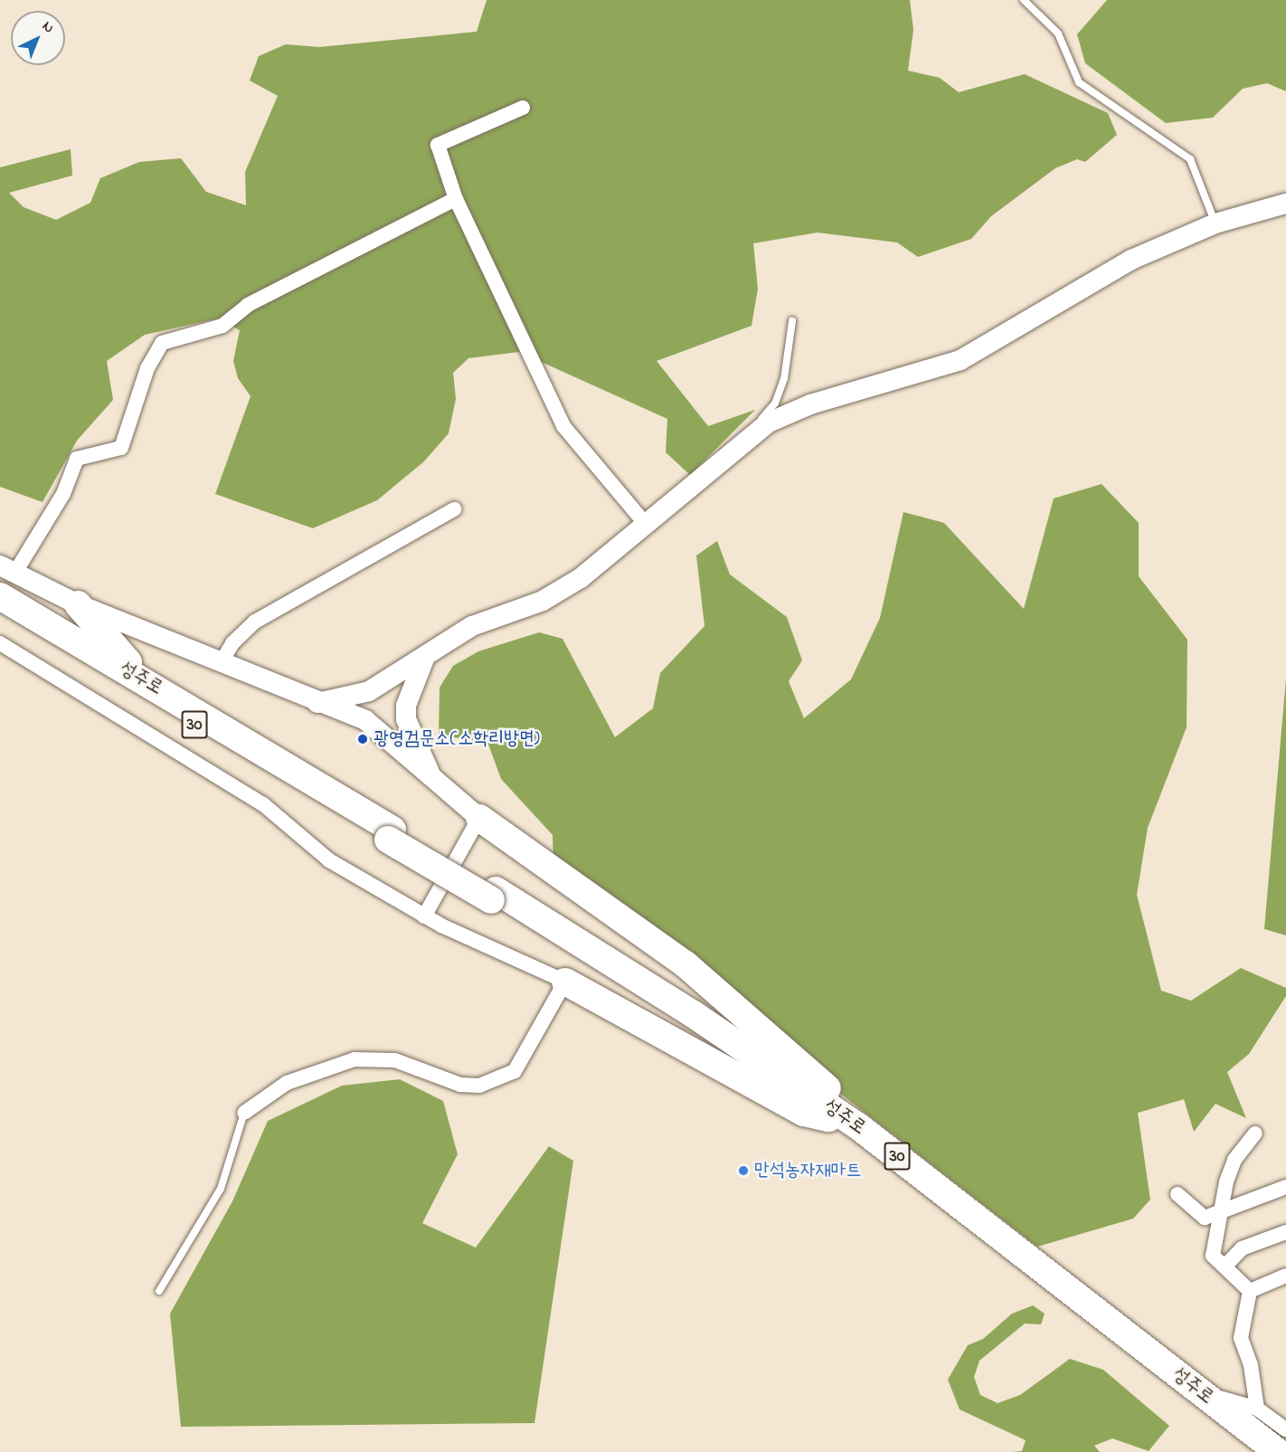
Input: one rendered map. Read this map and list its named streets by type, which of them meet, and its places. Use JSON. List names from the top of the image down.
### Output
{
  "streets": {
    "highway": ["성주로", "30"]
  },
  "crossings": [
    ["성주로", "30"]
  ],
  "places": ["광영검문소(소학리방면)", "만석농자재마트"],
  "north": "top right"
}
